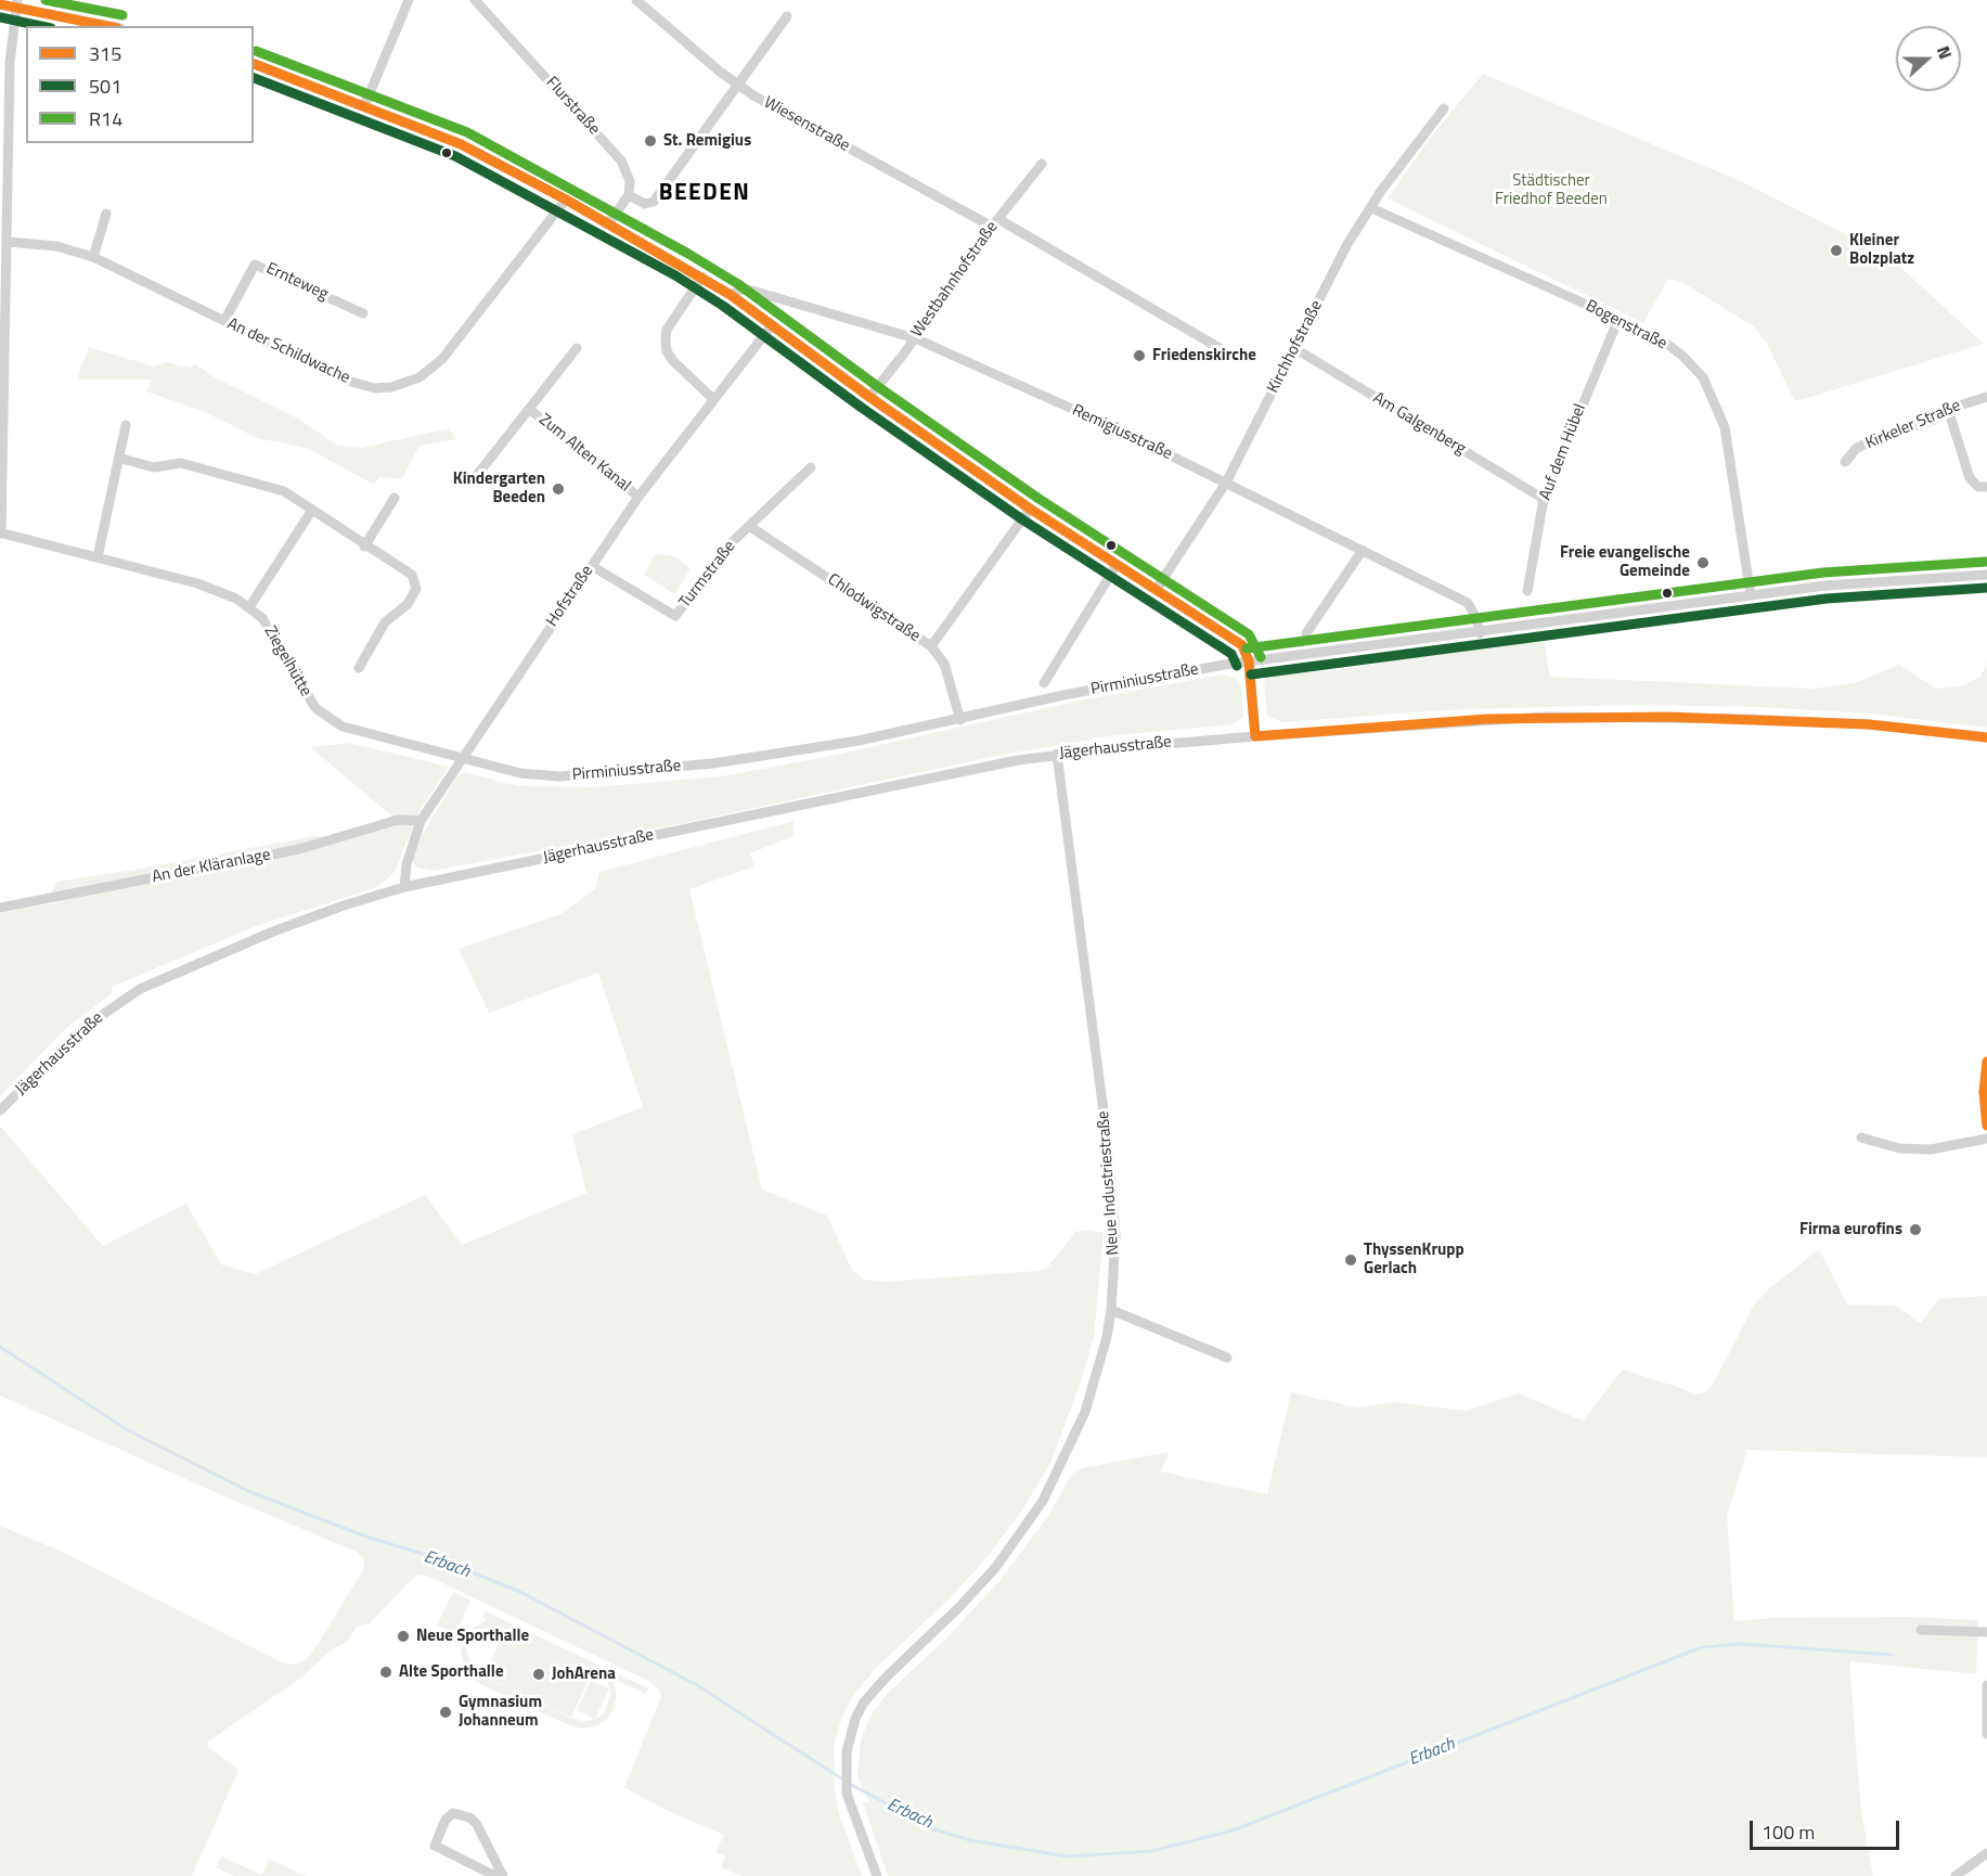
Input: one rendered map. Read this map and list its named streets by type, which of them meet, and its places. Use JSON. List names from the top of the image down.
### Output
{
  "streets": {
    "street": [
      "Flurstraße",
      "Wiesenstraße",
      "Westbahnhofstraße",
      "Ernteweg",
      "Bogenstraße",
      "Kirchhofstraße",
      "An der Schildwache",
      "Am Galgenberg",
      "Kirkeler Straße",
      "Remigiusstraße",
      "Auf dem Hübel",
      "Zum Alten Kanal",
      "Turmstraße",
      "Hofstraße",
      "Chlodwigstraße",
      "Ziegelhütte",
      "Pirminiusstraße",
      "Jägerhausstraße",
      "An der Kläranlage",
      "Neue Industriestraße"
    ]
  },
  "crossings": [
    ["Wiesenstraße", "Westbahnhofstraße"],
    ["Westbahnhofstraße", "Remigiusstraße"],
    ["Ernteweg", "An der Schildwache"],
    ["Bogenstraße", "Kirchhofstraße"],
    ["Bogenstraße", "Auf dem Hübel"],
    ["Bogenstraße", "Pirminiusstraße"],
    ["Kirchhofstraße", "Am Galgenberg"],
    ["Kirchhofstraße", "Remigiusstraße"],
    ["Am Galgenberg", "Auf dem Hübel"],
    ["Remigiusstraße", "Pirminiusstraße"],
    ["Zum Alten Kanal", "Hofstraße"],
    ["Turmstraße", "Hofstraße"],
    ["Turmstraße", "Chlodwigstraße"],
    ["Hofstraße", "Ziegelhütte"],
    ["Hofstraße", "Pirminiusstraße"],
    ["Hofstraße", "Jägerhausstraße"],
    ["Hofstraße", "An der Kläranlage"],
    ["Chlodwigstraße", "Pirminiusstraße"],
    ["Ziegelhütte", "Pirminiusstraße"],
    ["Jägerhausstraße", "Neue Industriestraße"]
  ],
  "districts": ["BEEDEN"],
  "water": ["Erbach"],
  "parks": ["Städtischer Friedhof Beeden"],
  "places": [
    "St. Remigius",
    "Kleiner Bolzplatz",
    "Friedenskirche",
    "Kindergarten Beeden",
    "Freie evangelische Gemeinde",
    "Firma eurofins",
    "ThyssenKrupp Gerlach",
    "Neue Sporthalle",
    "Alte Sporthalle",
    "JohArena",
    "Gymnasium Johanneum"
  ],
  "lines": ["transit line R14", "transit line 315", "transit line 501"],
  "legend": ["315", "501", "R14"],
  "scale_bar": "100 m",
  "north": "right"
}
